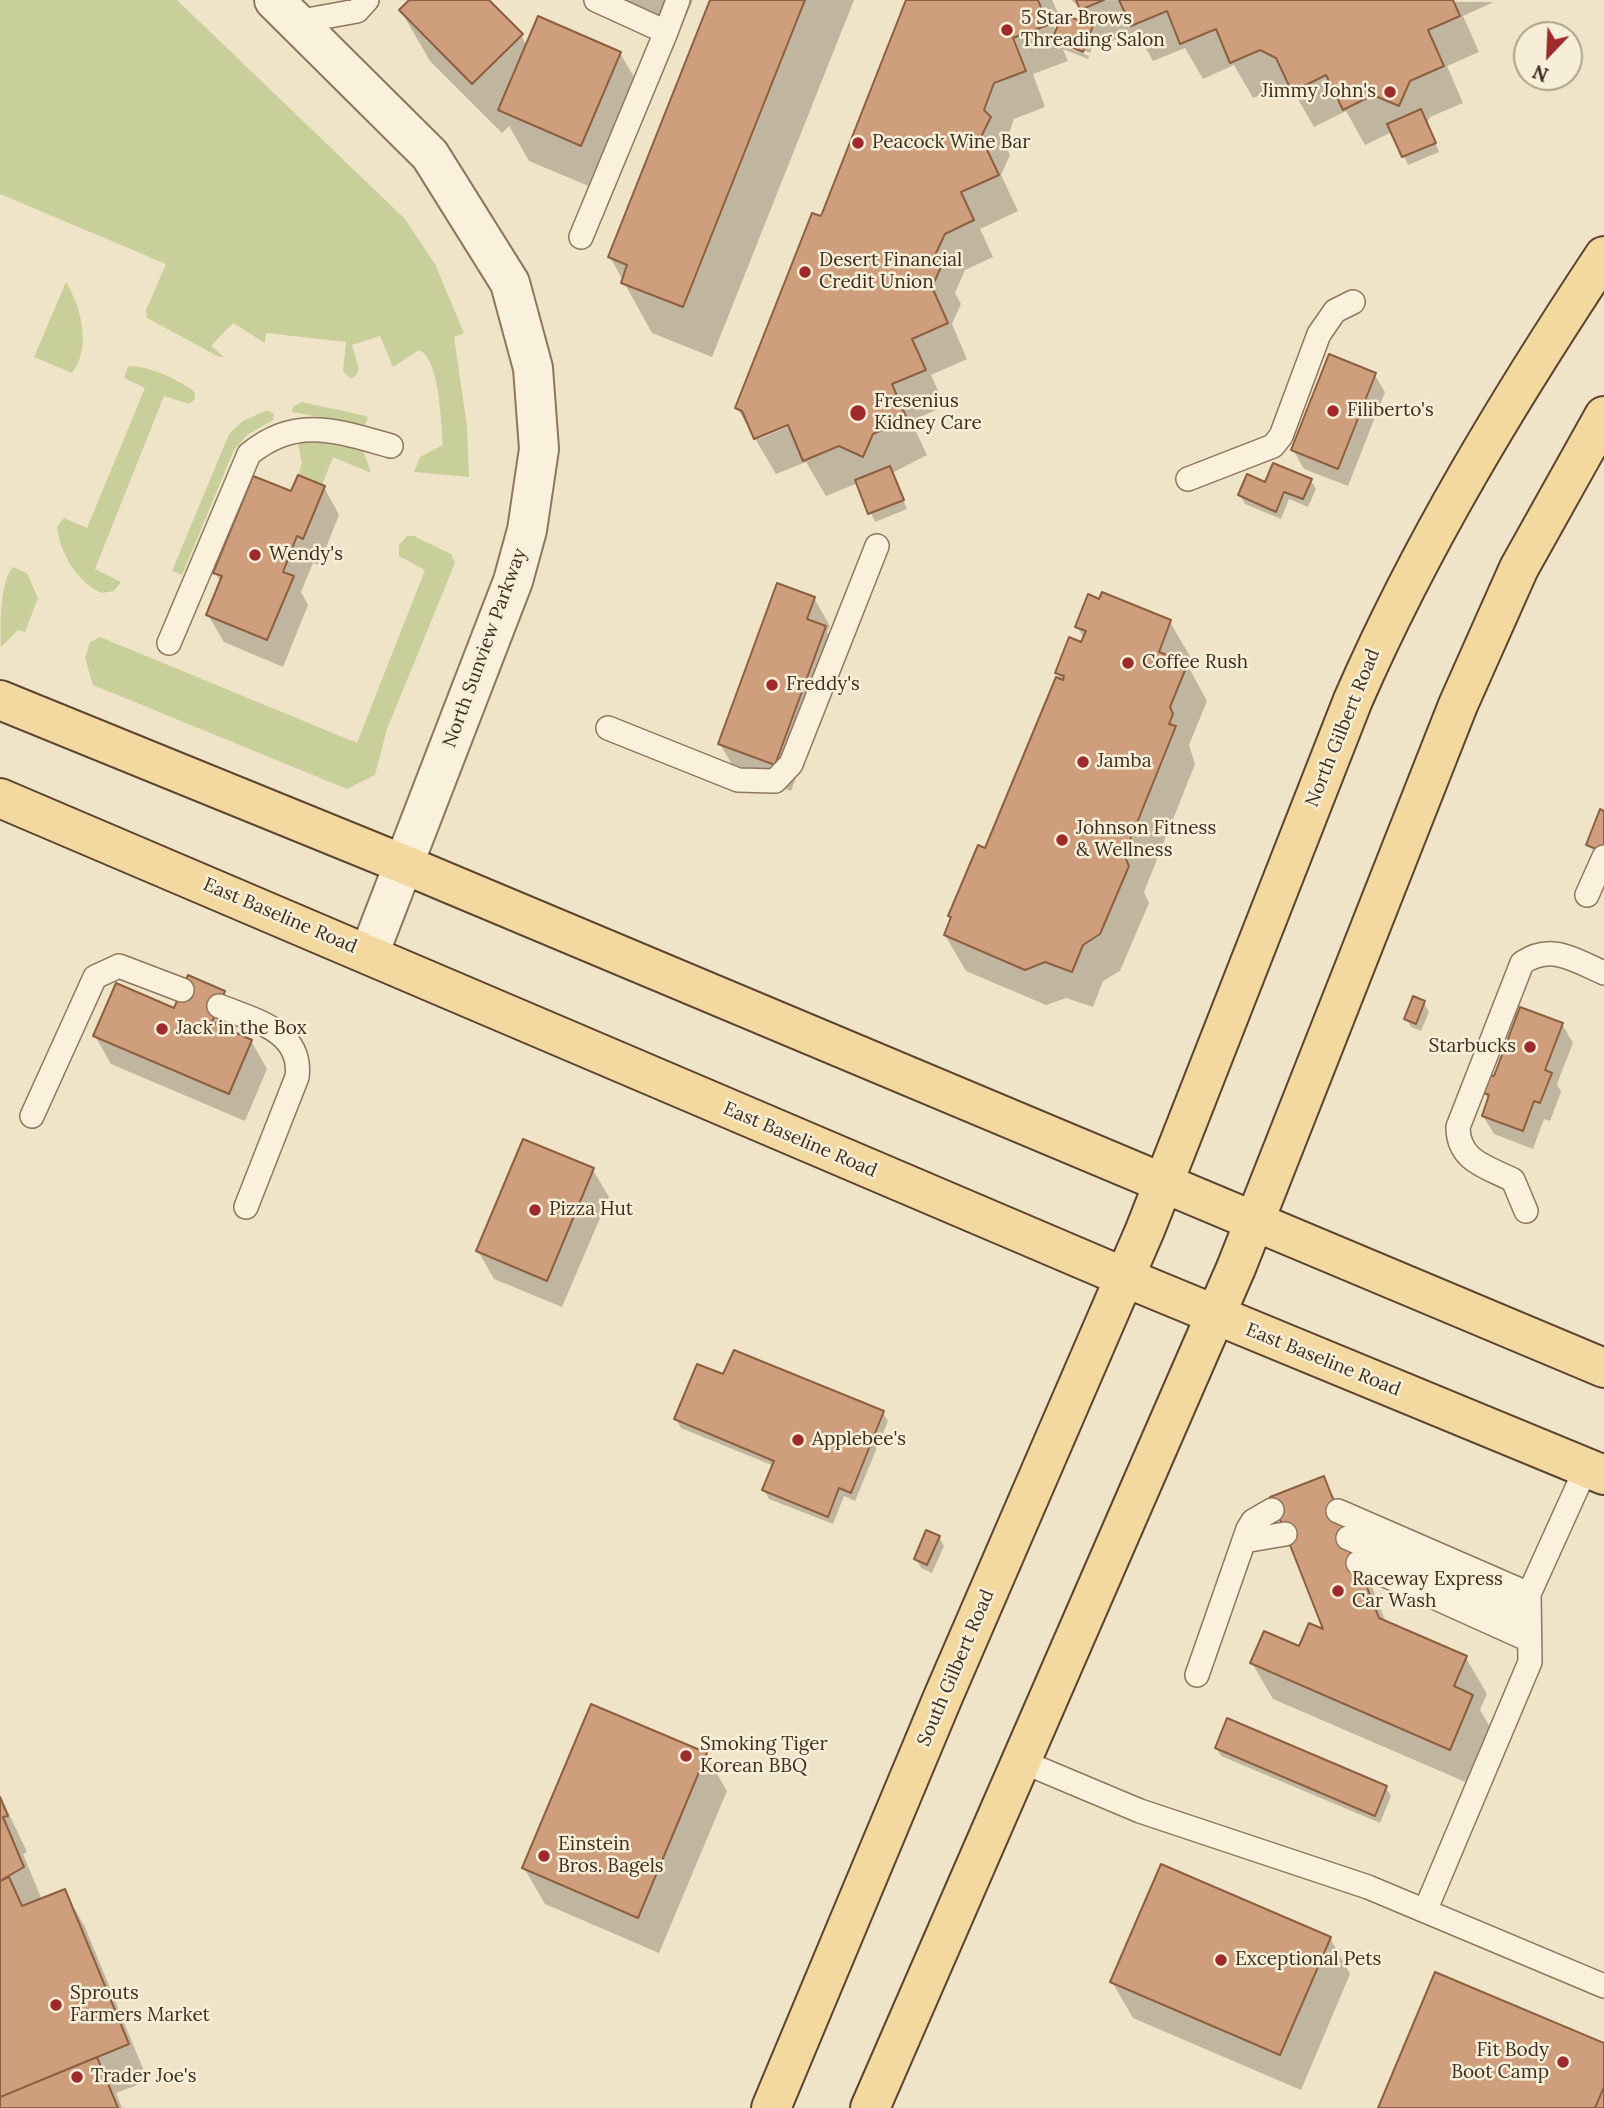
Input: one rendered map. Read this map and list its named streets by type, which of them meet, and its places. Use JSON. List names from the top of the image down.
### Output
{
  "streets": {
    "main road": ["North Gilbert Road", "East Baseline Road", "South Gilbert Road"],
    "street": ["North Sunview Parkway"]
  },
  "crossings": [
    ["North Sunview Parkway", "East Baseline Road"],
    ["North Gilbert Road", "South Gilbert Road"],
    ["East Baseline Road", "South Gilbert Road"]
  ],
  "places": [
    "5 Star Brows Threading Salon",
    "Jimmy John's",
    "Peacock Wine Bar",
    "Desert Financial Credit Union",
    "Filiberto's",
    "Fresenius Kidney Care",
    "Wendy's",
    "Coffee Rush",
    "Freddy's",
    "Jamba",
    "Johnson Fitness & Wellness",
    "Jack in the Box",
    "Starbucks",
    "Pizza Hut",
    "Applebee's",
    "Raceway Express Car Wash",
    "Smoking Tiger Korean BBQ",
    "Einstein Bros. Bagels",
    "Exceptional Pets",
    "Sprouts Farmers Market",
    "Fit Body Boot Camp",
    "Trader Joe's"
  ],
  "north": "bottom left"
}
